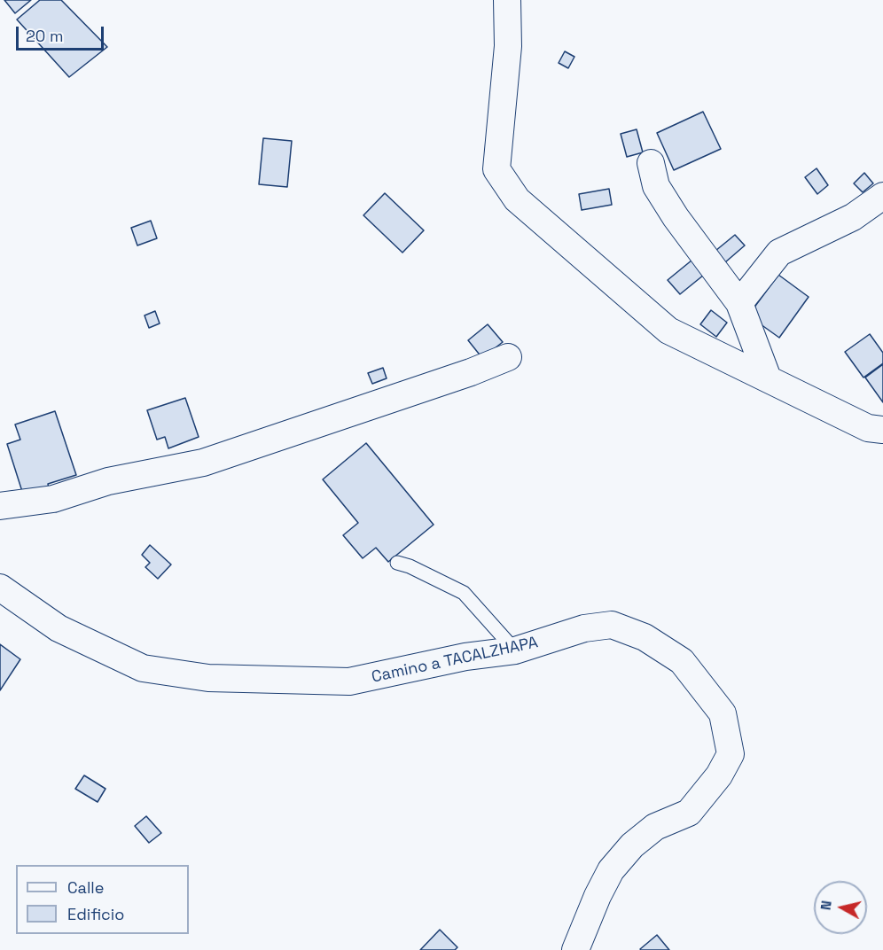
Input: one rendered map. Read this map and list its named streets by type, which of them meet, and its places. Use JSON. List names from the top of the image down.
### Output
{
  "streets": {
    "street": ["Camino a TACALZHAPA"]
  },
  "legend": ["Calle", "Edificio"],
  "scale_bar": "20 m",
  "north": "left"
}
